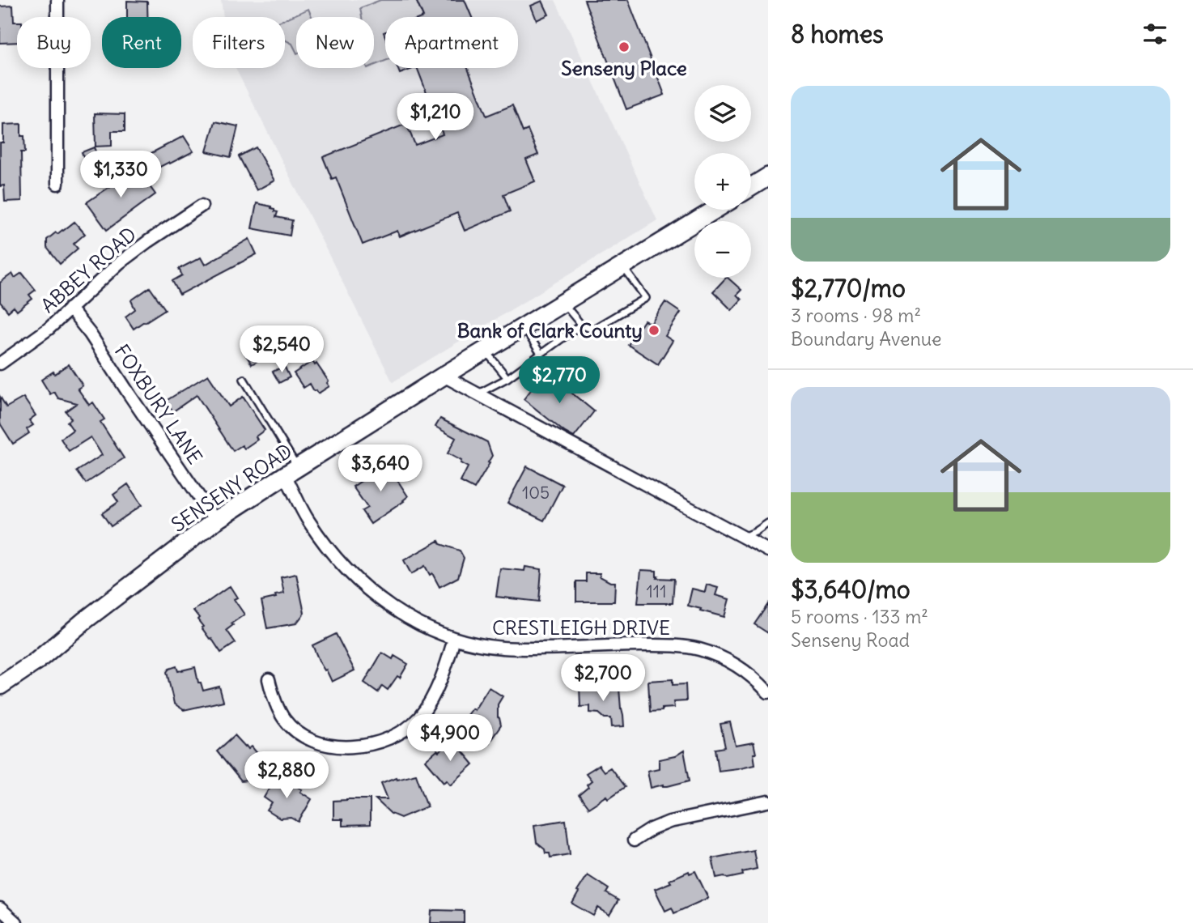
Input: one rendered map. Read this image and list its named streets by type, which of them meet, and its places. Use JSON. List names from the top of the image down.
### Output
{
  "streets": {
    "main road": ["SENSENY ROAD"],
    "street": ["ABBEY ROAD", "FOXBURY LANE", "CRESTLEIGH DRIVE"]
  },
  "crossings": [
    ["ABBEY ROAD", "FOXBURY LANE"],
    ["FOXBURY LANE", "SENSENY ROAD"],
    ["SENSENY ROAD", "CRESTLEIGH DRIVE"]
  ],
  "places": ["Senseny Place", "Bank of Clark County"],
  "house_numbers": ["105", "111"],
  "page": {
    "heading": "8 homes",
    "chip": [
      "Buy",
      "Rent",
      "Filters",
      "New",
      "Apartment"
    ],
    "list": [
      {
        "name": "$2,770/mo",
        "note": "3 rooms · 98 m² · Boundary Avenue"
      },
      {
        "name": "$3,640/mo",
        "note": "5 rooms · 133 m² · Senseny Road"
      }
    ],
    "map_buttons": ["+", "−"],
    "price": [
      "$1,210",
      "$1,330",
      "$2,540",
      "$2,770",
      "$3,640",
      "$2,700",
      "$4,900",
      "$2,880"
    ]
  }
}
